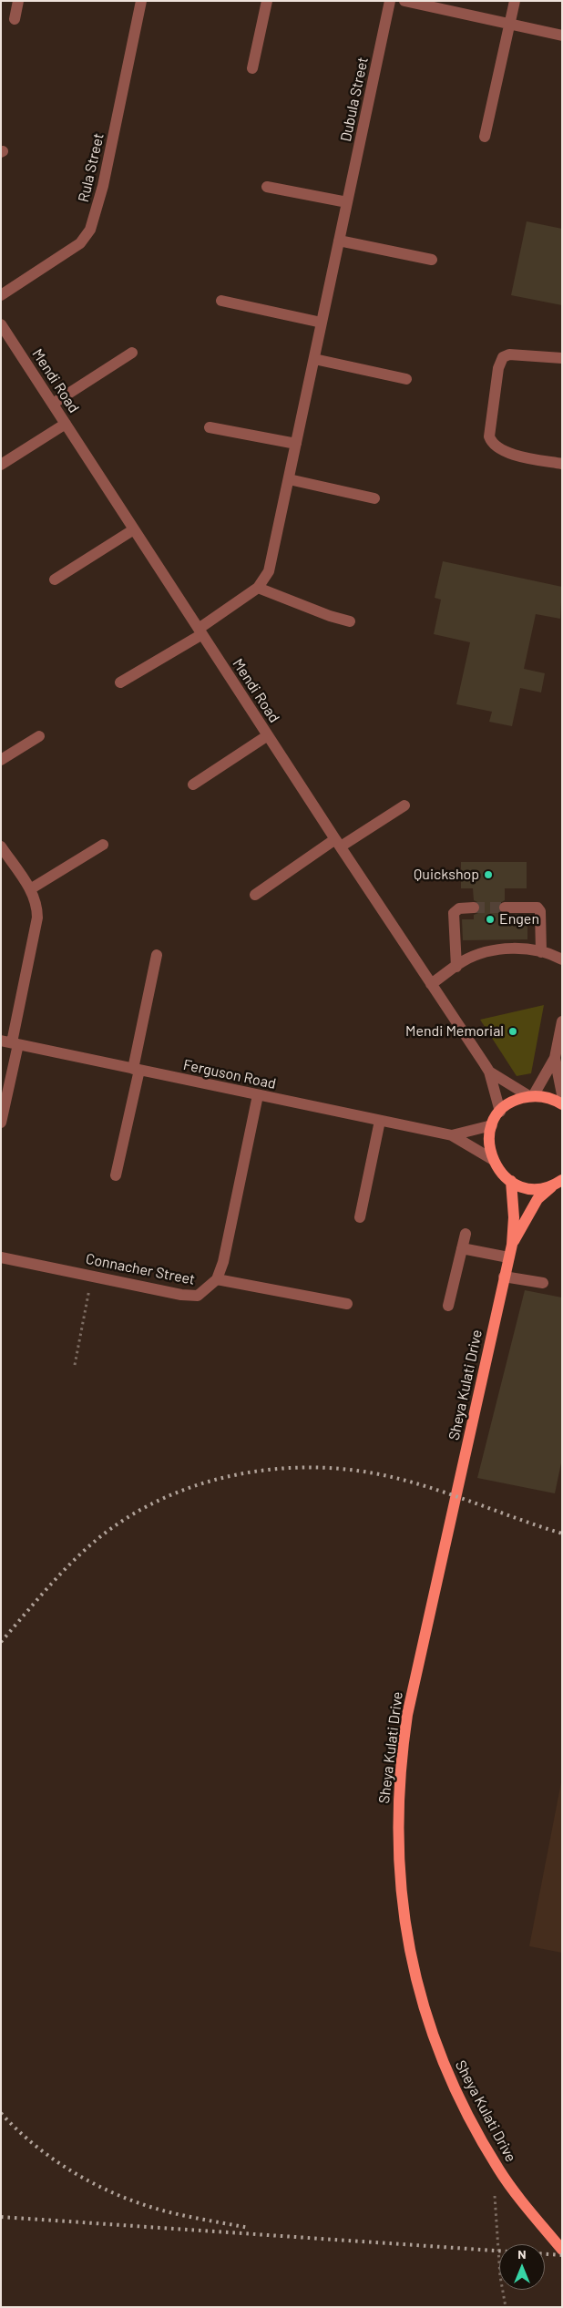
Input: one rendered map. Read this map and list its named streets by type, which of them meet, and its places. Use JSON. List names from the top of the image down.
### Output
{
  "streets": {
    "main road": ["Sheya Kulati Drive"],
    "street": [
      "Dubula Street",
      "Rula Street",
      "Mendi Road",
      "Ferguson Road",
      "Connacher Street"
    ]
  },
  "crossings": [
    ["Dubula Street", "Mendi Road"],
    ["Ferguson Road", "Connacher Street"]
  ],
  "places": ["Quickshop", "Engen", "Mendi Memorial"],
  "north": "top"
}
